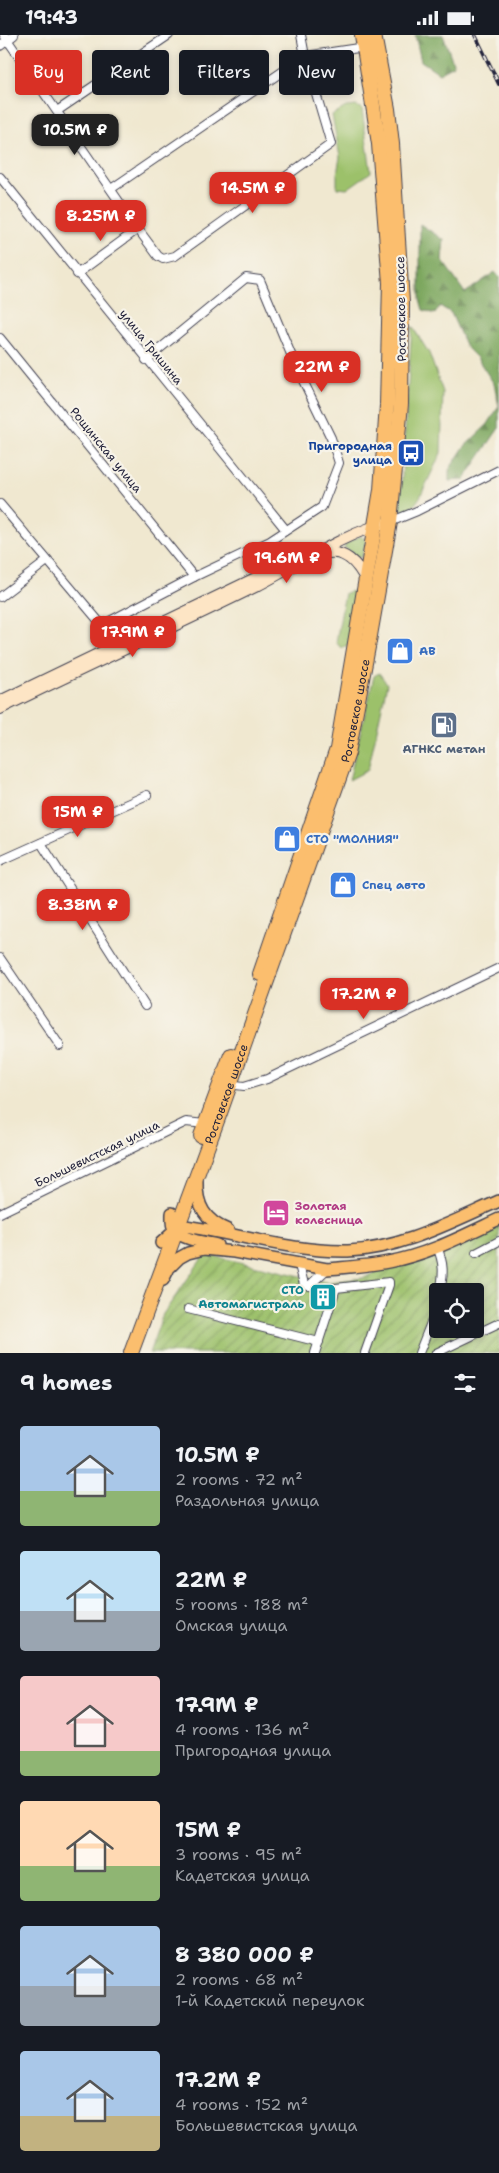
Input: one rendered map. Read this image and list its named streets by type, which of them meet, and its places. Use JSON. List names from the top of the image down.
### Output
{
  "streets": {
    "highway": ["Ростовское шоссе"],
    "street": ["улица Гришина", "Рощинская улица", "Большевистская улица"]
  },
  "crossings": [
    ["Ростовское шоссе", "Большевистская улица"]
  ],
  "places": {
    "bus stop": ["Пригородная улица"],
    "shop": ["АВ", "СТО \"МОЛНИЯ\"", "Спец авто"],
    "fuel station": ["АГНКС метан"],
    "hotel": ["Золотая колесница"],
    "building": ["СТО Автомагистраль"]
  },
  "page": {
    "status": "19:43",
    "chip": [
      "Buy",
      "Rent",
      "Filters",
      "New"
    ],
    "price": [
      "10.5M ₽",
      "14.5M ₽",
      "8.25M ₽",
      "22M ₽",
      "19.6M ₽",
      "17.9M ₽",
      "15M ₽",
      "8.38M ₽",
      "17.2M ₽"
    ],
    "heading": "9 homes",
    "list": [
      {
        "name": "10.5M ₽",
        "note": "2 rooms · 72 m² · Раздольная улица"
      },
      {
        "name": "22M ₽",
        "note": "5 rooms · 188 m² · Омская улица"
      },
      {
        "name": "17.9M ₽",
        "note": "4 rooms · 136 m² · Пригородная улица"
      },
      {
        "name": "15M ₽",
        "note": "3 rooms · 95 m² · Кадетская улица"
      },
      {
        "name": "8 380 000 ₽",
        "note": "2 rooms · 68 m² · 1-й Кадетский переулок"
      },
      {
        "name": "17.2M ₽",
        "note": "4 rooms · 152 m² · Большевистская улица"
      }
    ]
  }
}
